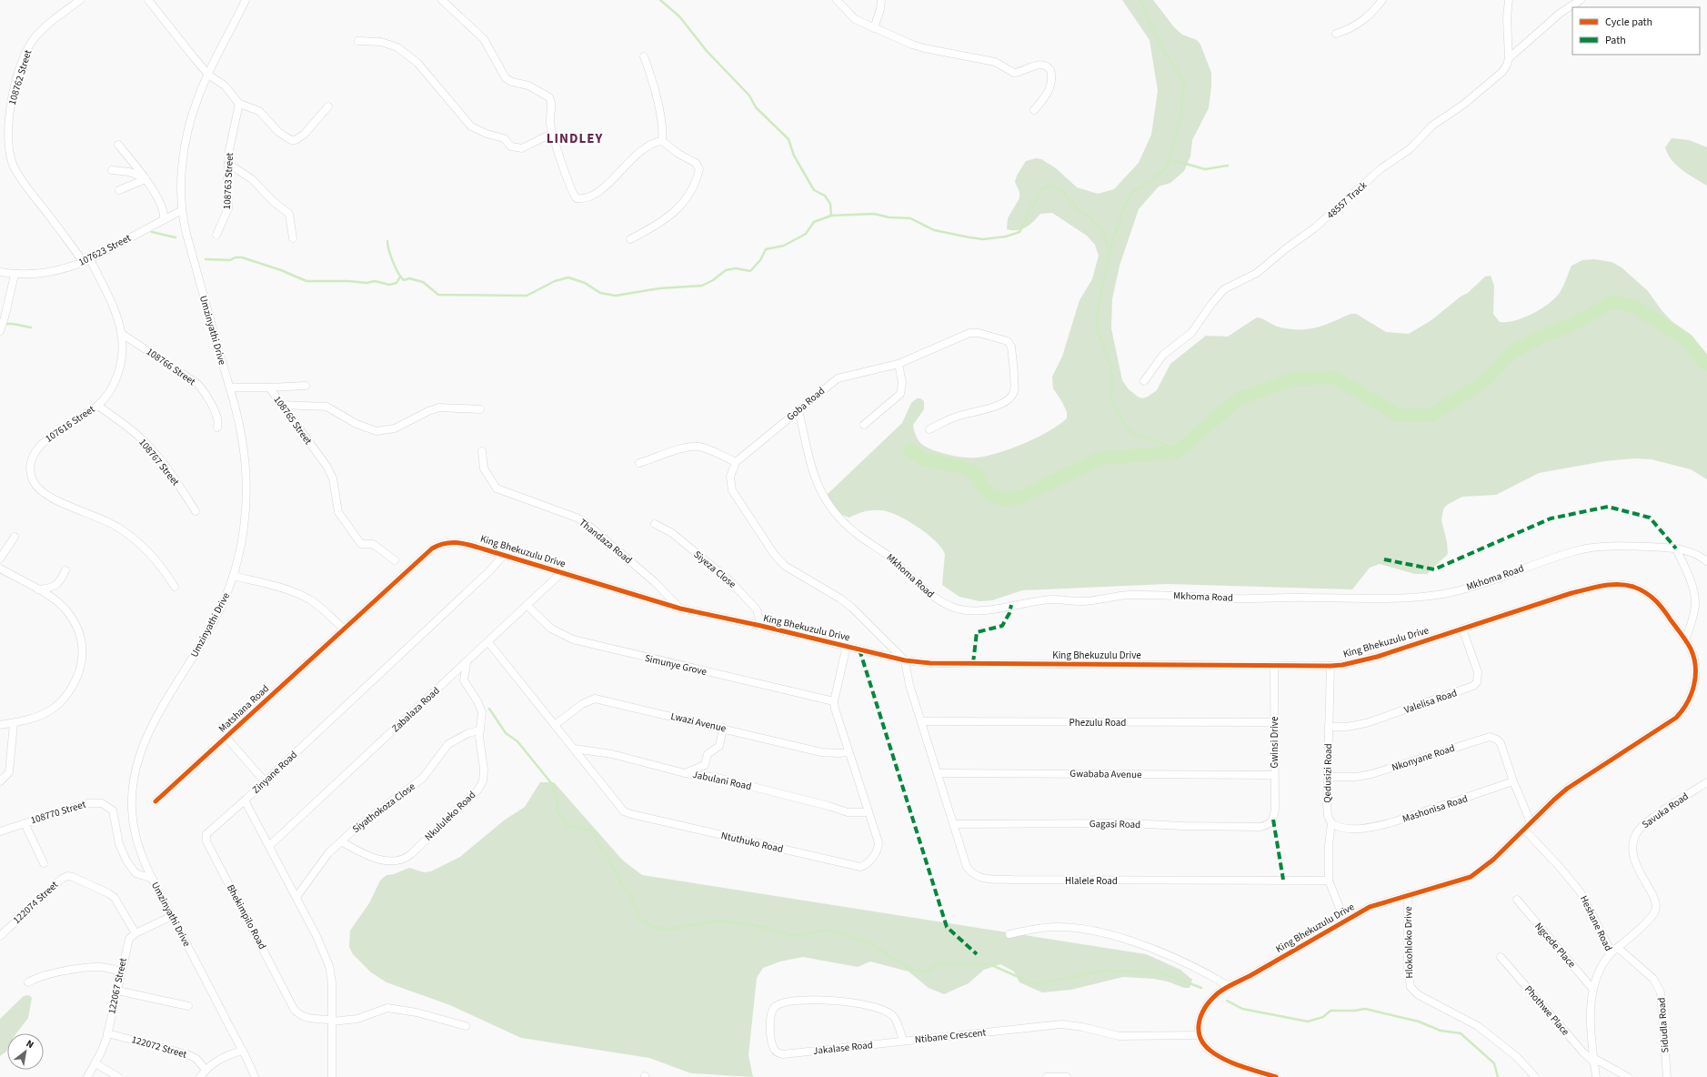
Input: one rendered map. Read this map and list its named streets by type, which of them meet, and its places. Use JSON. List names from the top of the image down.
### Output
{
  "streets": {
    "street": [
      "108762 Street",
      "108763 Street",
      "48557 Track",
      "107623 Street",
      "Umzinyathi Drive",
      "108766 Street",
      "Goba Road",
      "108765 Street",
      "107616 Street",
      "108767 Street",
      "Thandaza Road",
      "King Bhekuzulu Drive",
      "Siyeza Close",
      "Mkhoma Road",
      "Simunye Grove",
      "Valelisa Road",
      "Matshana Road",
      "Zabalaza Road",
      "Lwazi Avenue",
      "Phezulu Road",
      "Gwinsi Drive",
      "Nkonyane Road",
      "Zinyane Road",
      "Qedusizi Road",
      "Gwababa Avenue",
      "Jabulani Road",
      "Siyathokoza Close",
      "Mashonisa Road",
      "Savuka Road",
      "108770 Street",
      "Nkululeko Road",
      "Gagasi Road",
      "Ntuthuko Road",
      "Hlalele Road",
      "122074 Street",
      "Bhekimpilo Road",
      "Heshane Road",
      "Hlokohloko Drive",
      "Ngcede Place",
      "122067 Street",
      "Phothwe Place",
      "Sidudla Road",
      "Ntibane Crescent",
      "122072 Street",
      "Jakalase Road"
    ]
  },
  "crossings": [
    ["108762 Street", "107623 Street"],
    ["108762 Street", "107616 Street"],
    ["107623 Street", "Umzinyathi Drive"],
    ["107623 Street", "107616 Street"],
    ["Umzinyathi Drive", "108765 Street"],
    ["Umzinyathi Drive", "108770 Street"],
    ["108766 Street", "107616 Street"],
    ["Goba Road", "Mkhoma Road"],
    ["107616 Street", "108767 Street"],
    ["Thandaza Road", "King Bhekuzulu Drive"],
    ["King Bhekuzulu Drive", "Siyeza Close"],
    ["King Bhekuzulu Drive", "Valelisa Road"],
    ["King Bhekuzulu Drive", "Matshana Road"],
    ["King Bhekuzulu Drive", "Zabalaza Road"],
    ["King Bhekuzulu Drive", "Gwinsi Drive"],
    ["King Bhekuzulu Drive", "Zinyane Road"],
    ["King Bhekuzulu Drive", "Qedusizi Road"],
    ["King Bhekuzulu Drive", "Ntuthuko Road"],
    ["King Bhekuzulu Drive", "Hlalele Road"],
    ["King Bhekuzulu Drive", "Heshane Road"],
    ["King Bhekuzulu Drive", "Hlokohloko Drive"],
    ["King Bhekuzulu Drive", "Ntibane Crescent"],
    ["Simunye Grove", "Zabalaza Road"],
    ["Simunye Grove", "Ntuthuko Road"],
    ["Valelisa Road", "Qedusizi Road"],
    ["Zabalaza Road", "Zinyane Road"],
    ["Zabalaza Road", "Nkululeko Road"],
    ["Zabalaza Road", "Ntuthuko Road"],
    ["Lwazi Avenue", "Ntuthuko Road"],
    ["Phezulu Road", "Gwinsi Drive"],
    ["Phezulu Road", "Hlalele Road"],
    ["Gwinsi Drive", "Gwababa Avenue"],
    ["Gwinsi Drive", "Gagasi Road"],
    ["Nkonyane Road", "Qedusizi Road"],
    ["Nkonyane Road", "Mashonisa Road"],
    ["Zinyane Road", "Siyathokoza Close"],
    ["Zinyane Road", "Bhekimpilo Road"],
    ["Qedusizi Road", "Mashonisa Road"],
    ["Qedusizi Road", "Hlalele Road"],
    ["Gwababa Avenue", "Hlalele Road"],
    ["Jabulani Road", "Ntuthuko Road"],
    ["Siyathokoza Close", "Nkululeko Road"],
    ["Savuka Road", "Heshane Road"],
    ["Savuka Road", "Sidudla Road"],
    ["Gagasi Road", "Hlalele Road"],
    ["122074 Street", "122067 Street"],
    ["Heshane Road", "Ngcede Place"],
    ["Heshane Road", "Phothwe Place"],
    ["Heshane Road", "Sidudla Road"],
    ["122067 Street", "122072 Street"],
    ["Ntibane Crescent", "Jakalase Road"]
  ],
  "districts": ["LINDLEY"],
  "legend": ["Cycle path", "Path"],
  "north": "top right"
}
